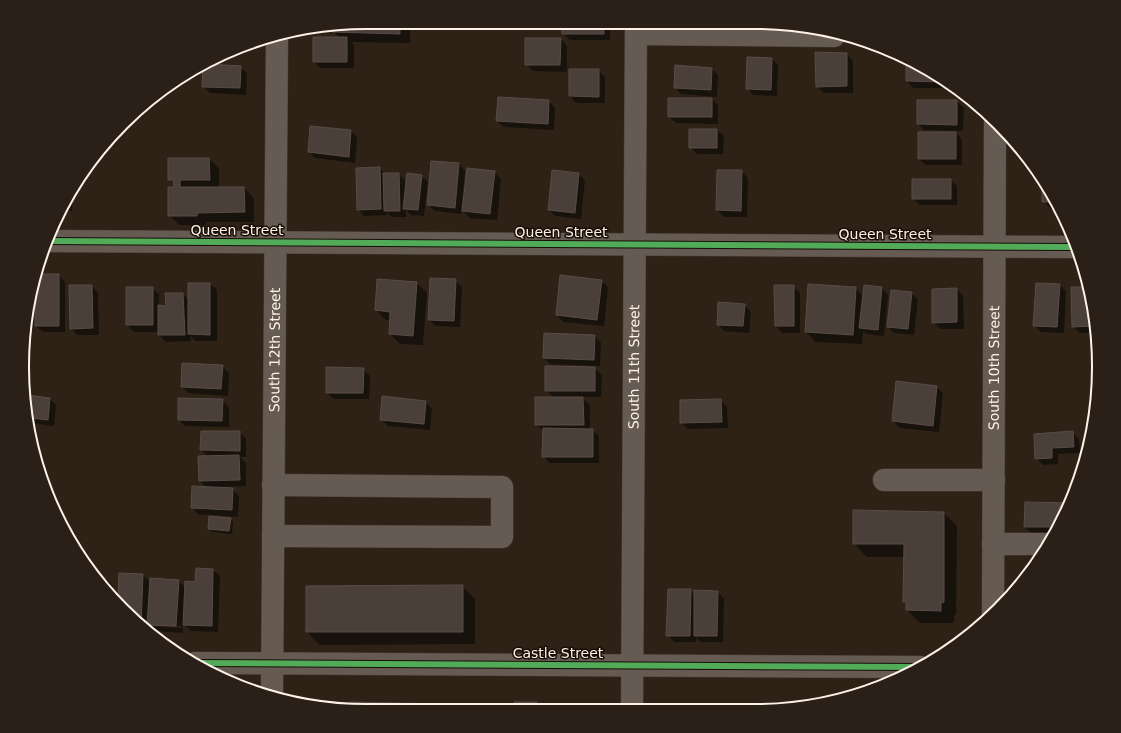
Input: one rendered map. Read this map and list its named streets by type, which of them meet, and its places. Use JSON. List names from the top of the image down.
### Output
{
  "streets": {
    "street": [
      "Queen Street",
      "South 12th Street",
      "South 11th Street",
      "South 10th Street",
      "Castle Street"
    ]
  },
  "crossings": [
    ["Queen Street", "South 12th Street"],
    ["Queen Street", "South 11th Street"],
    ["Queen Street", "South 10th Street"],
    ["South 12th Street", "Castle Street"],
    ["South 11th Street", "Castle Street"]
  ]
}
